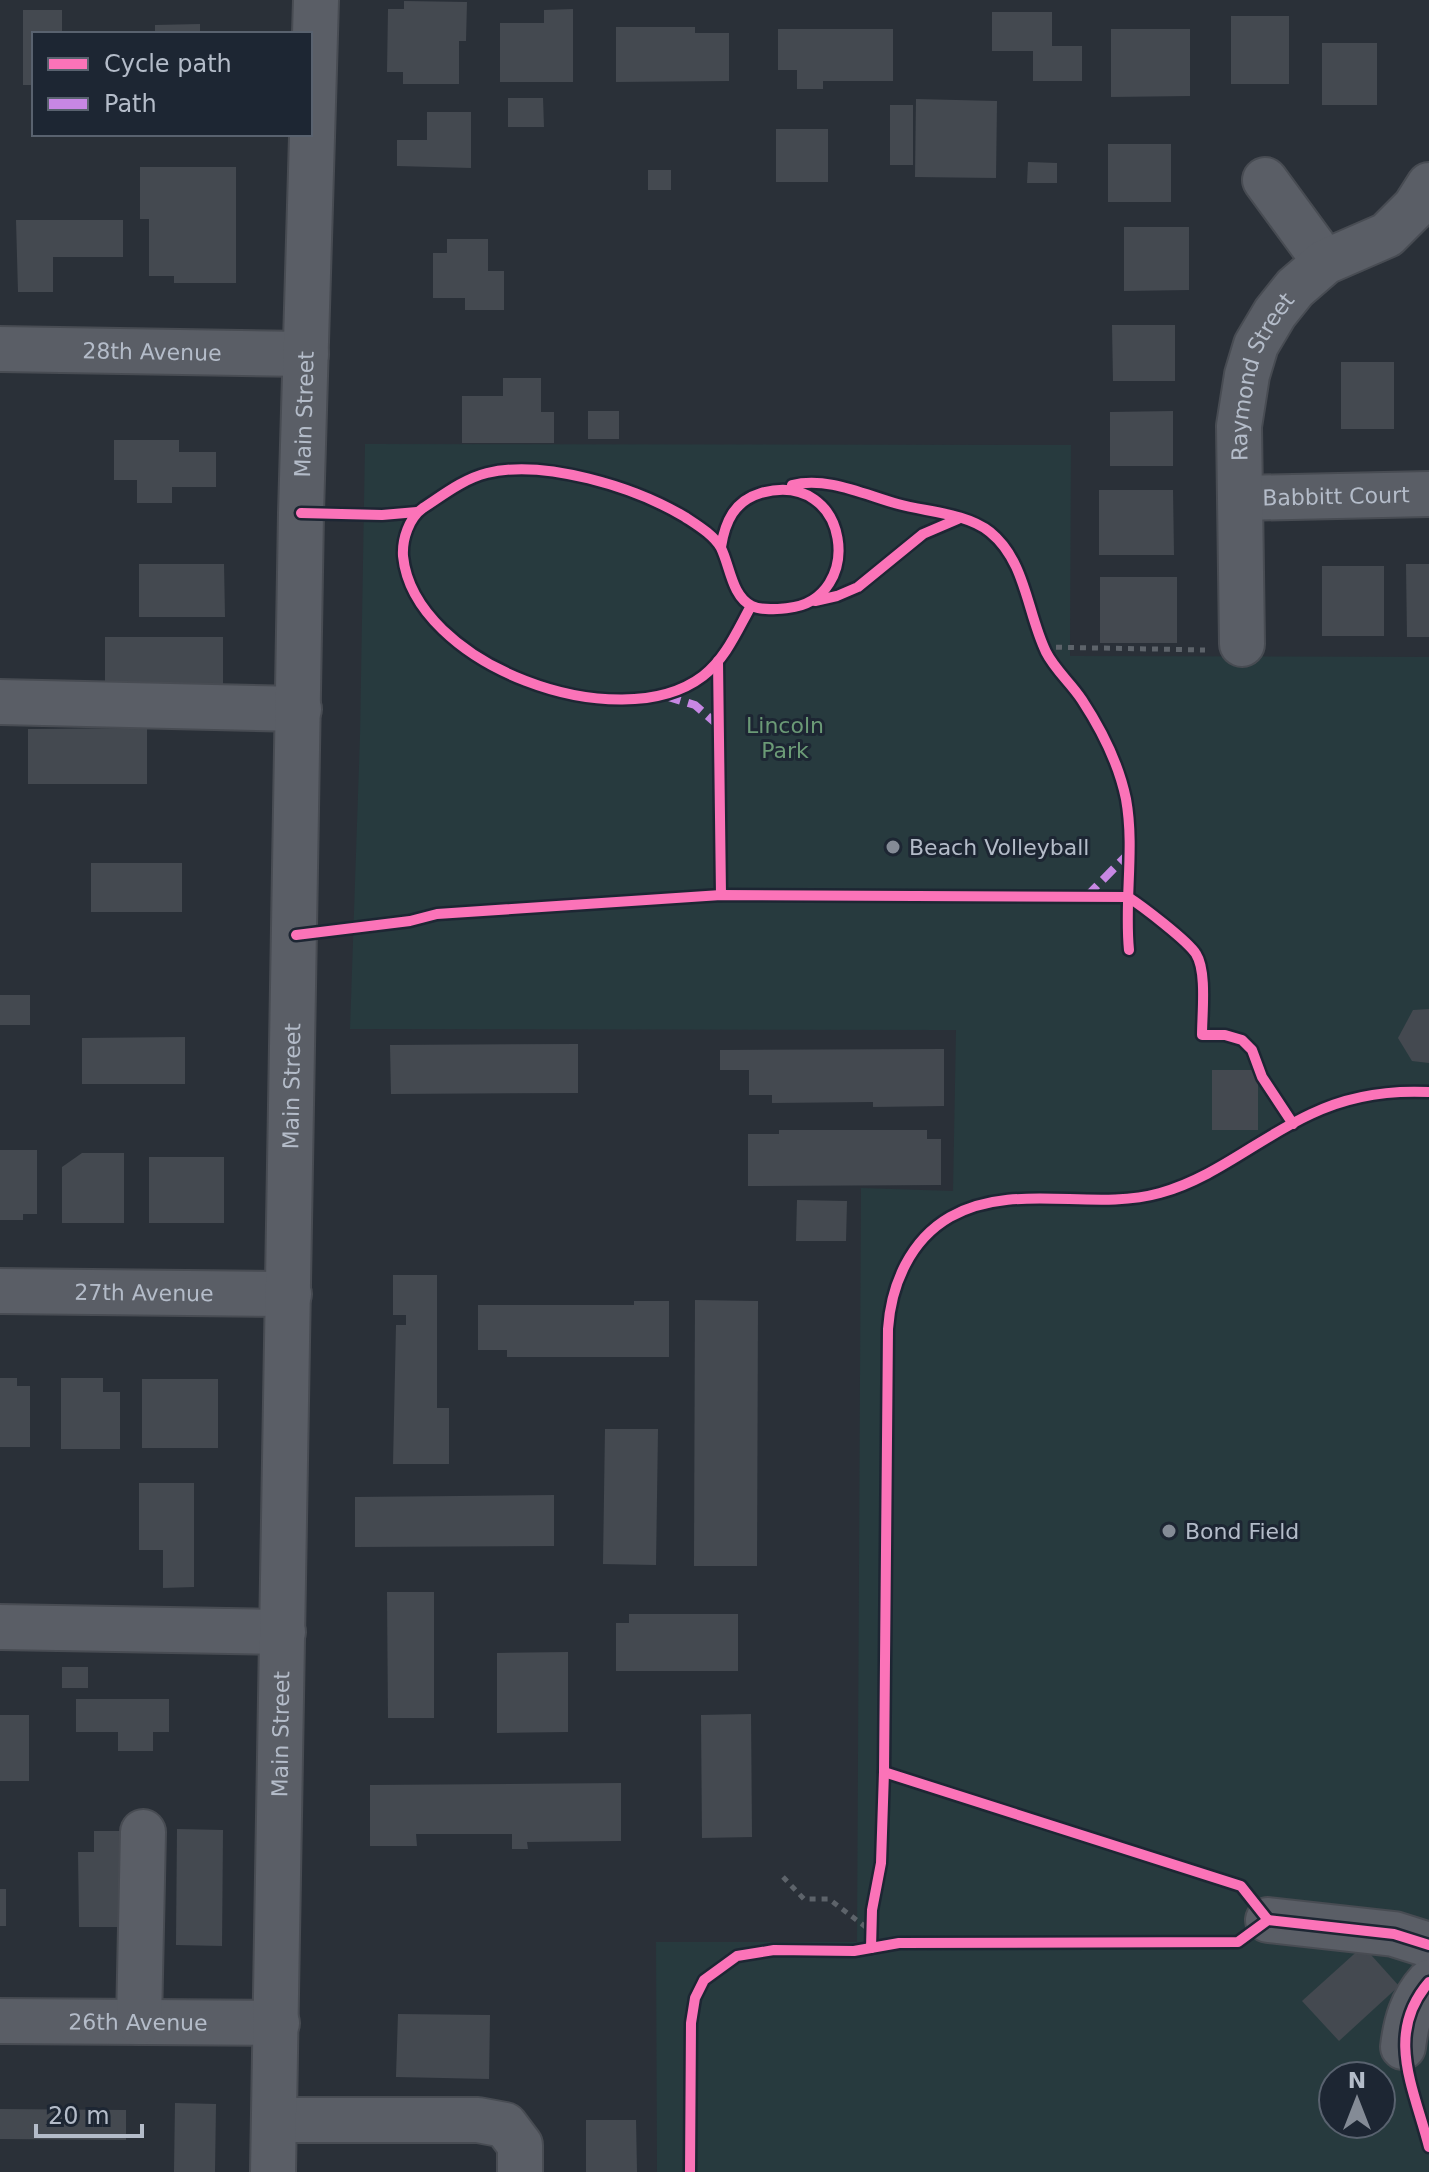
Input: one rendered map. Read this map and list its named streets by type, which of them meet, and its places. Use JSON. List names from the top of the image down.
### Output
{
  "streets": {
    "street": [
      "28th Avenue",
      "Raymond Street",
      "Main Street",
      "Babbitt Court",
      "27th Avenue",
      "26th Avenue"
    ]
  },
  "crossings": [
    ["28th Avenue", "Main Street"],
    ["Raymond Street", "Babbitt Court"],
    ["Main Street", "27th Avenue"],
    ["Main Street", "26th Avenue"]
  ],
  "parks": ["Lincoln Park"],
  "places": ["Beach Volleyball", "Bond Field"],
  "legend": ["Cycle path", "Path"],
  "scale_bar": "20 m",
  "north": "top"
}
